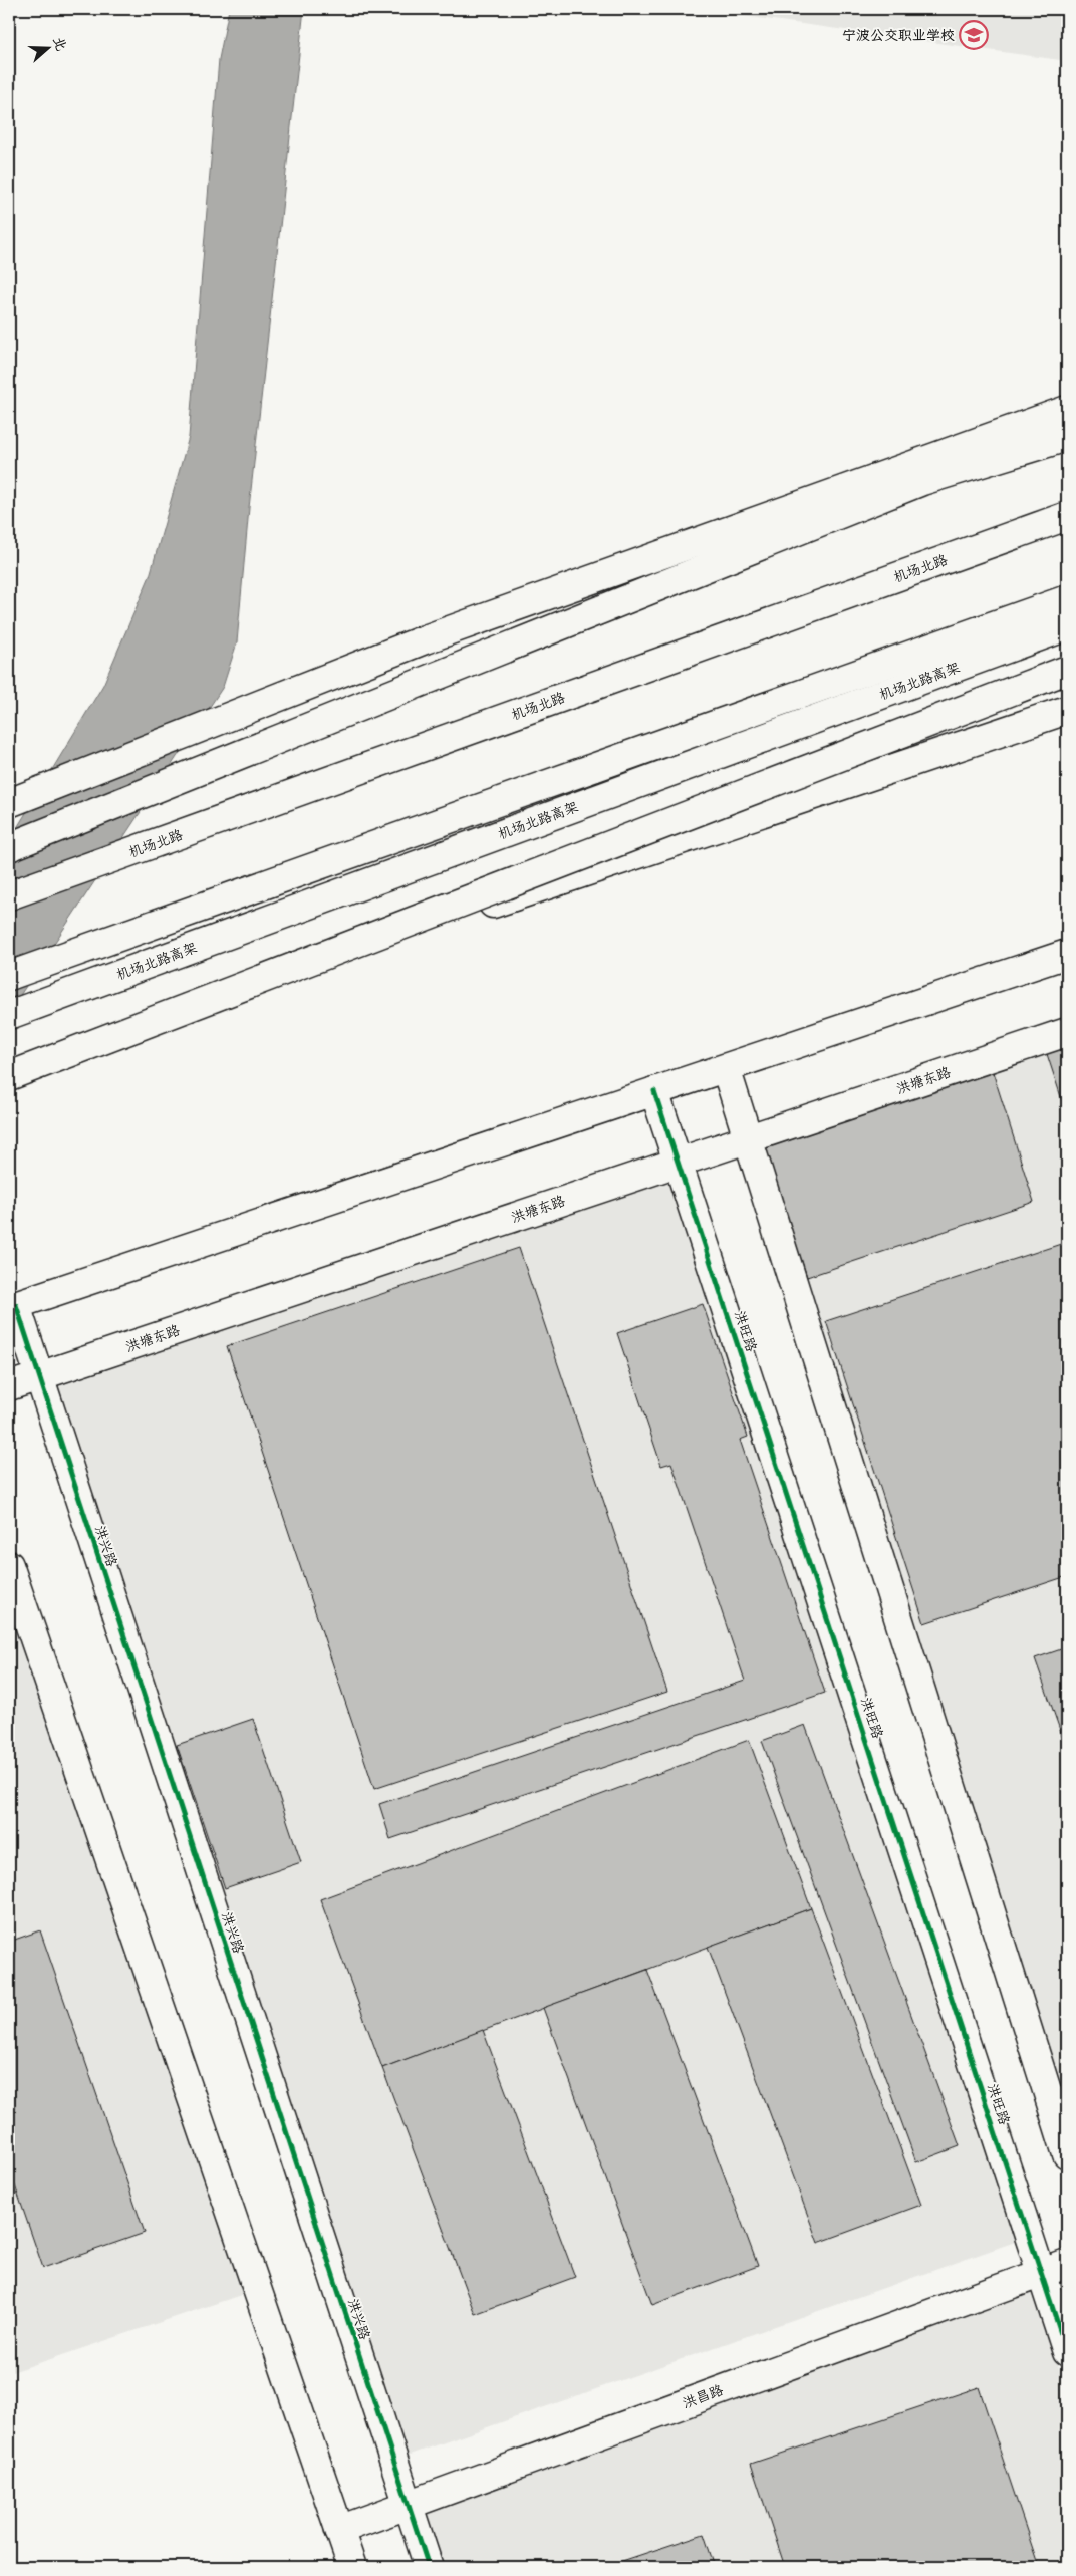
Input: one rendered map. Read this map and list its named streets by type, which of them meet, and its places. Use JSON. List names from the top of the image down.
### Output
{
  "streets": {
    "main road": [
      "机场北路",
      "机场北路高架",
      "洪塘东路",
      "洪旺路",
      "洪兴路",
      "洪昌路"
    ]
  },
  "crossings": [
    ["洪塘东路", "洪旺路"],
    ["洪塘东路", "洪兴路"],
    ["洪旺路", "洪昌路"],
    ["洪兴路", "洪昌路"]
  ],
  "places": {
    "school or university": ["宁波公交职业学校"]
  },
  "north": "right"
}
